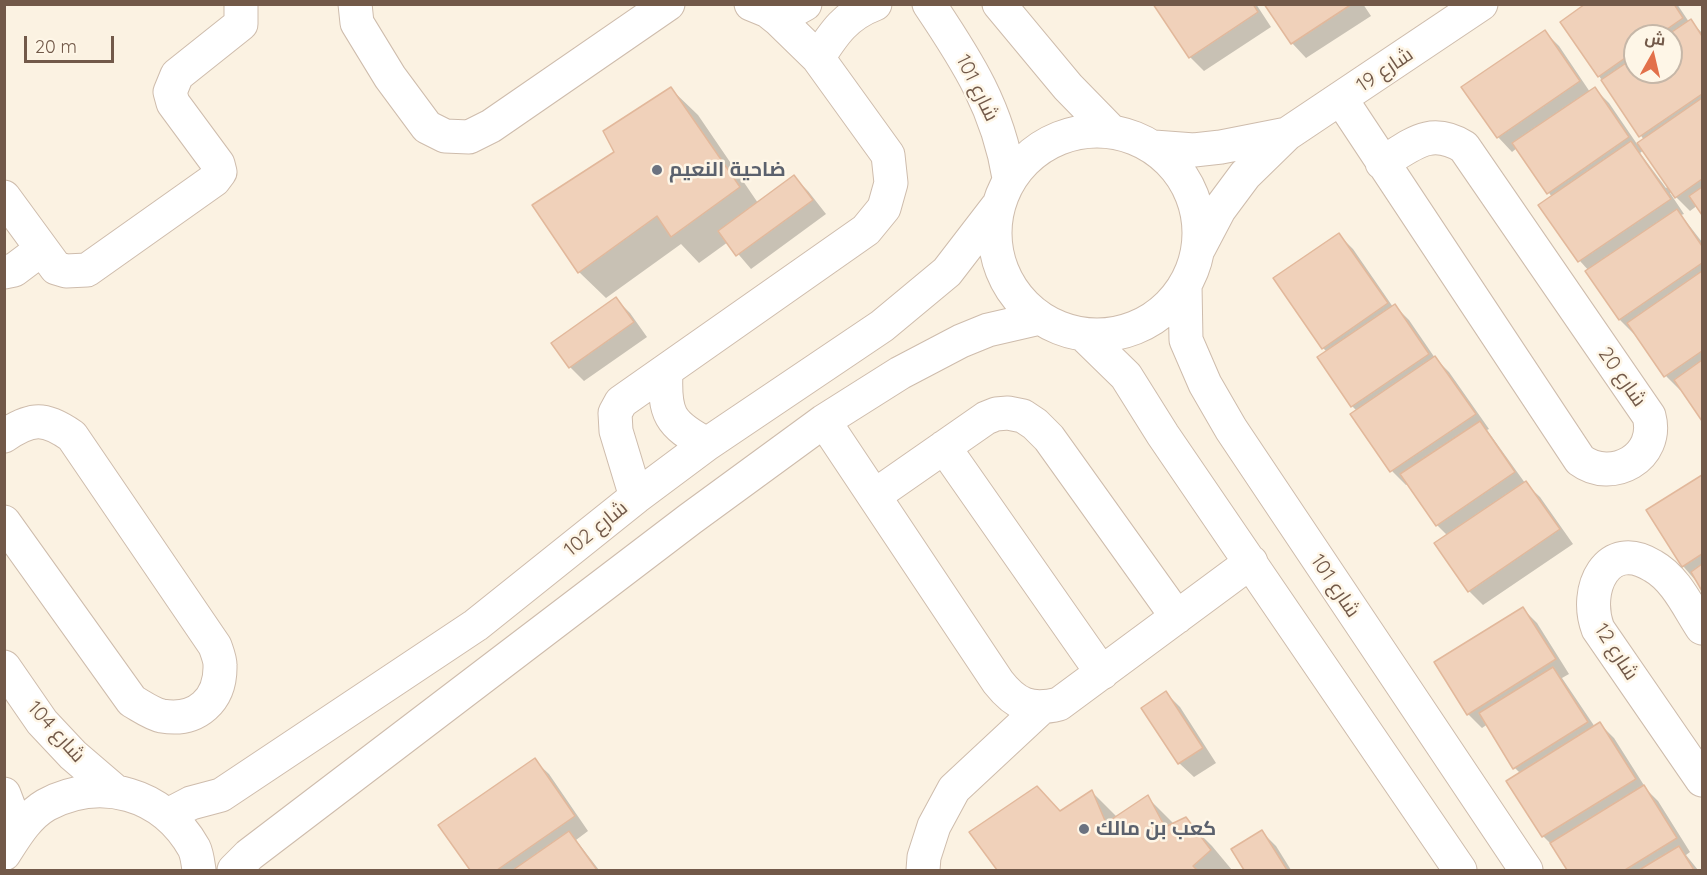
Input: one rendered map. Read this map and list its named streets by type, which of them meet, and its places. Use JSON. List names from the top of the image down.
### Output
{
  "streets": {
    "street": [
      "شارع 19",
      "شارع 101",
      "شارع 20",
      "شارع 102",
      "شارع 12",
      "شارع 104"
    ]
  },
  "crossings": [
    ["شارع 19", "شارع 101"],
    ["شارع 19", "شارع 20"],
    ["شارع 19", "شارع 102"],
    ["شارع 101", "شارع 102"]
  ],
  "places": ["ضاحية النعيم", "كعب بن مالك"],
  "scale_bar": "20 m",
  "north": "top"
}
